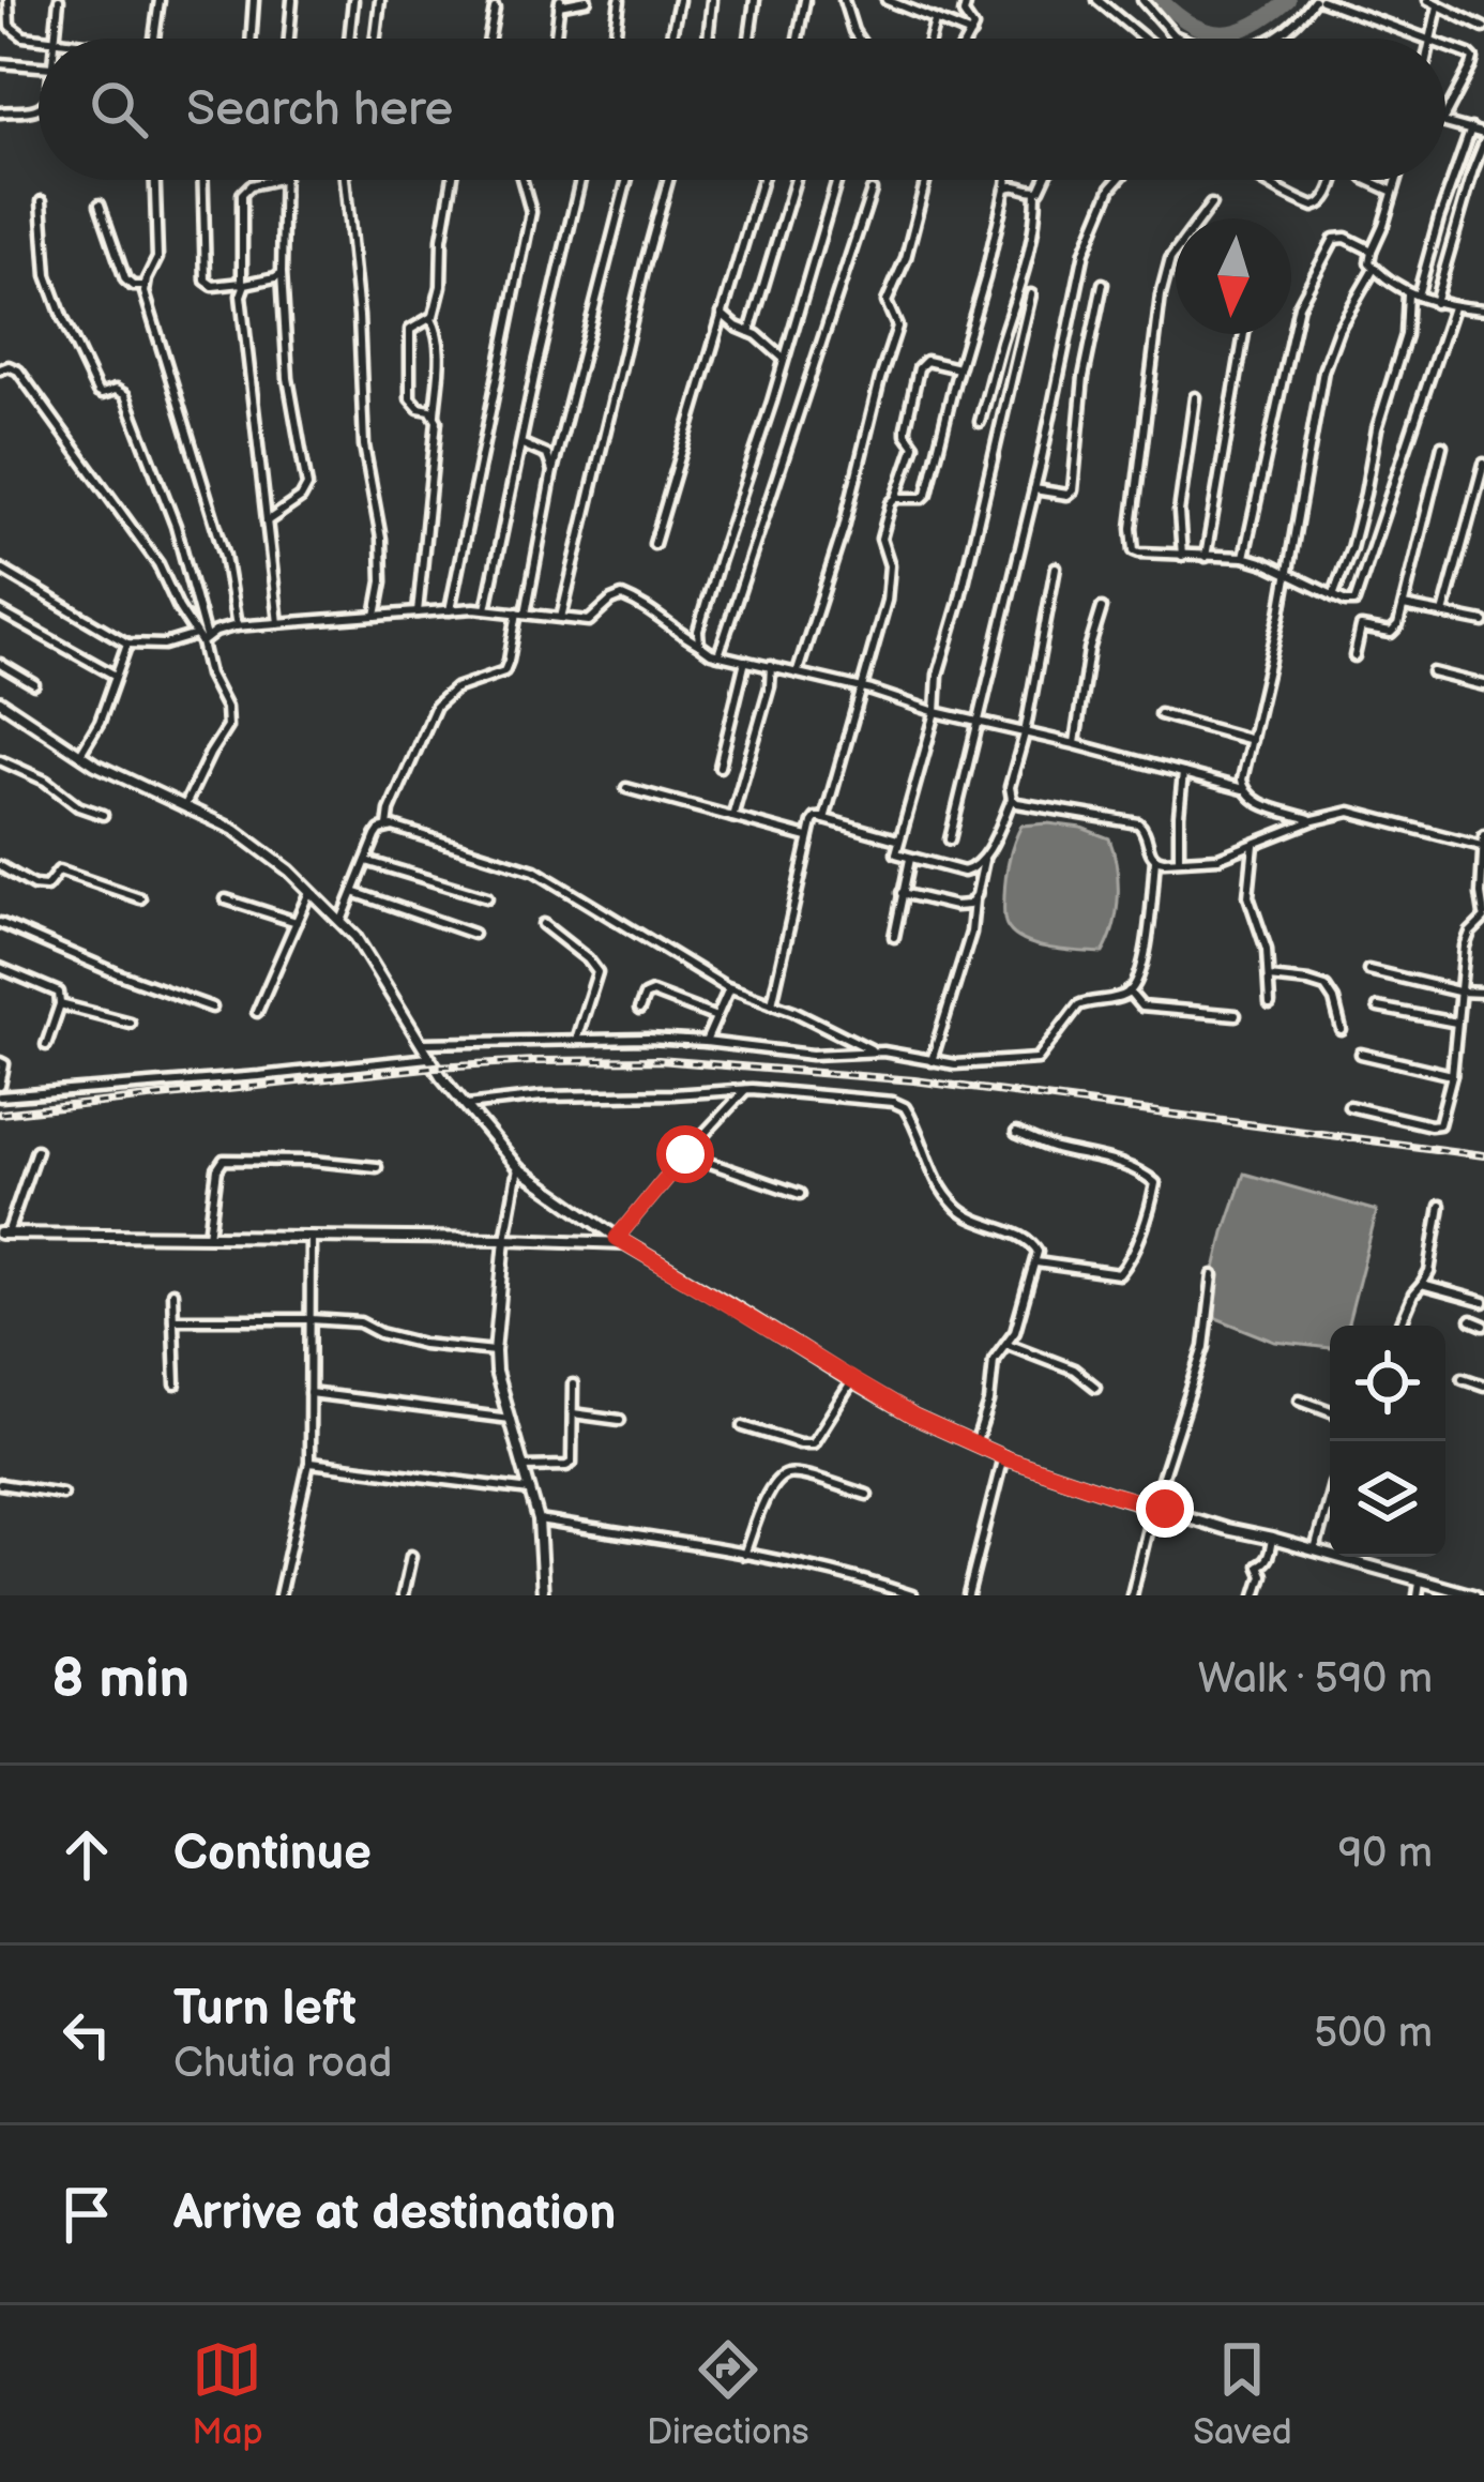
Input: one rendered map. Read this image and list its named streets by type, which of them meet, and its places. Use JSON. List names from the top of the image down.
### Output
{
  "north": "bottom",
  "page": {
    "search": "Search here",
    "heading": ["8 min", "Walk · 590 m"],
    "list": [
      ["Continue", "90 m"],
      ["Turn left", "Chutia road", "500 m"],
      "Arrive at destination"
    ],
    "nav": ["Map", "Directions", "Saved"]
  }
}
